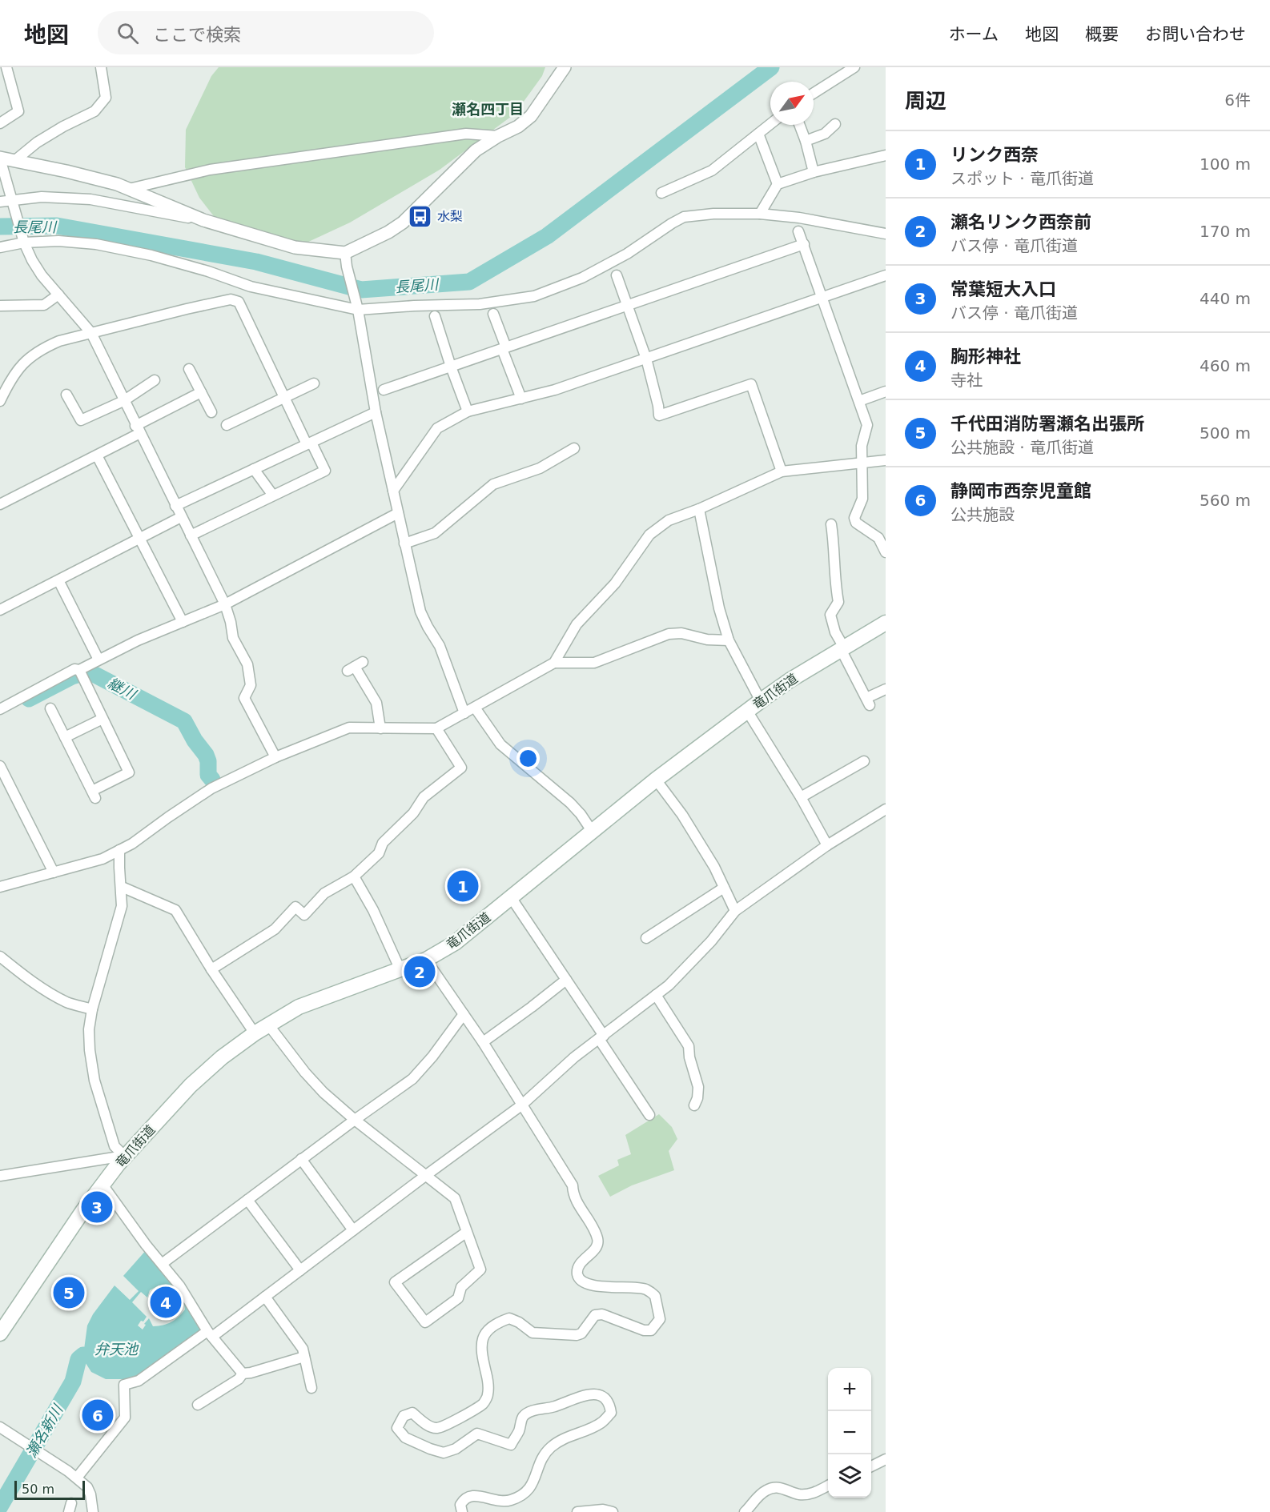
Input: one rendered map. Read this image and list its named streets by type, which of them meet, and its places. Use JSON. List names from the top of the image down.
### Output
{
  "streets": {
    "main road": ["竜爪街道"]
  },
  "districts": ["瀬名四丁目"],
  "water": [
    "長尾川",
    "継川",
    "弁天池",
    "瀬名新川"
  ],
  "places": {
    "bus stop": ["水梨"]
  },
  "scale_bar": "50 m",
  "north": "top right",
  "page": {
    "header": "地図",
    "search": "ここで検索",
    "nav": [
      "ホーム",
      "地図",
      "概要",
      "お問い合わせ"
    ],
    "heading": ["周辺", "6件"],
    "list": [
      {
        "mark": "1",
        "name": "リンク西奈",
        "note": "スポット · 竜爪街道",
        "value": "100 m"
      },
      {
        "mark": "2",
        "name": "瀬名リンク西奈前",
        "note": "バス停 · 竜爪街道",
        "value": "170 m"
      },
      {
        "mark": "3",
        "name": "常葉短大入口",
        "note": "バス停 · 竜爪街道",
        "value": "440 m"
      },
      {
        "mark": "4",
        "name": "胸形神社",
        "note": "寺社",
        "value": "460 m"
      },
      {
        "mark": "5",
        "name": "千代田消防署瀬名出張所",
        "note": "公共施設 · 竜爪街道",
        "value": "500 m"
      },
      {
        "mark": "6",
        "name": "静岡市西奈児童館",
        "note": "公共施設",
        "value": "560 m"
      }
    ],
    "pins": [
      "1",
      "2",
      "3",
      "5",
      "4",
      "6"
    ],
    "map_buttons": ["+", "−"],
    "scale": "50 m"
  }
}
